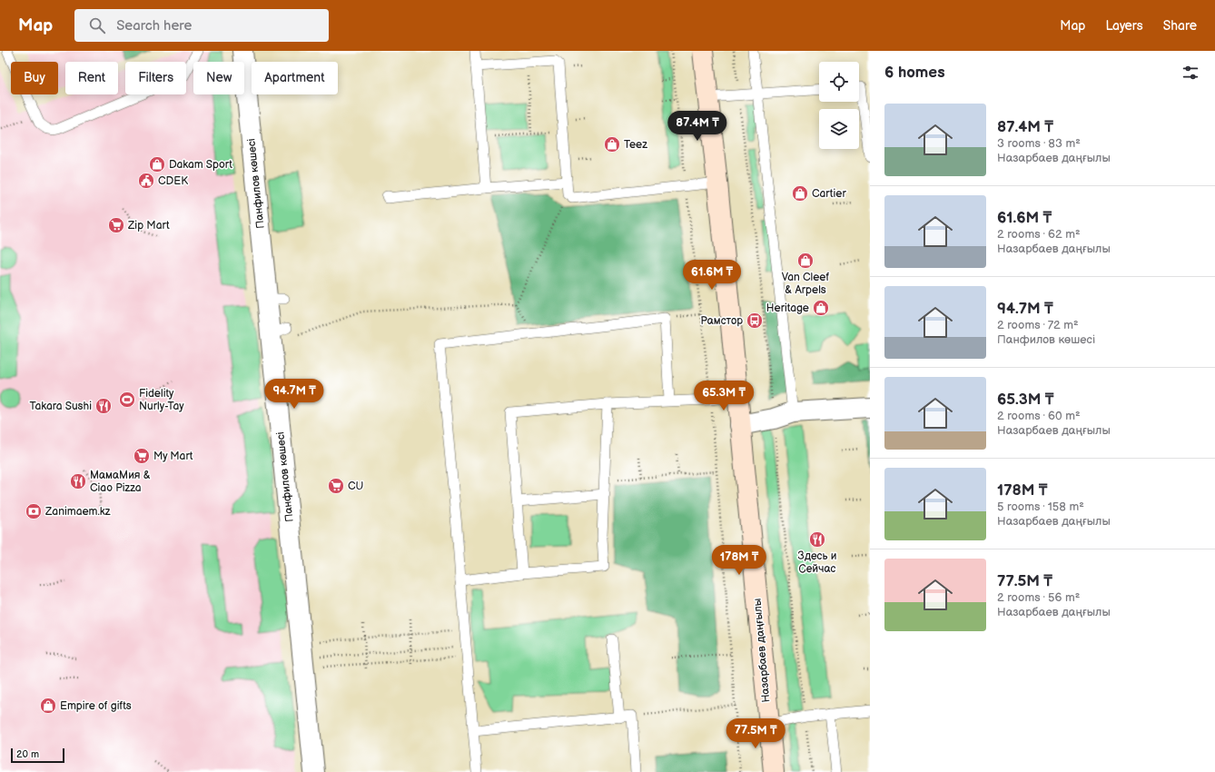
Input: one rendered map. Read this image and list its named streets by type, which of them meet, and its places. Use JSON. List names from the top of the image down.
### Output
{
  "streets": {
    "main road": ["Назарбаев даңғылы"],
    "street": ["Панфилов көшесі"]
  },
  "places": {
    "shop": [
      "Teez",
      "Dakam Sport",
      "Cartier",
      "Van Cleef & Arpels",
      "Heritage",
      "Empire of gifts"
    ],
    "public building": ["CDEK"],
    "supermarket": ["Zip Mart", "My Mart", "CU"],
    "bus stop": ["Рамстор"],
    "sports": ["Fidelity Nurly-Tay"],
    "restaurant": ["Takara Sushi", "МамаМия & Ciao Pizza", "Здесь и Сейчас"],
    "bank": ["Zanimaem.kz"]
  },
  "scale_bar": "20 m",
  "page": {
    "header": "Map",
    "search": "Search here",
    "nav": ["Map", "Layers", "Share"],
    "heading": "6 homes",
    "chip": [
      "Buy",
      "Rent",
      "Filters",
      "New",
      "Apartment"
    ],
    "list": [
      {
        "name": "87.4M ₸",
        "note": "3 rooms · 83 m² · Назарбаев даңғылы"
      },
      {
        "name": "61.6M ₸",
        "note": "2 rooms · 62 m² · Назарбаев даңғылы"
      },
      {
        "name": "94.7M ₸",
        "note": "2 rooms · 72 m² · Панфилов көшесі"
      },
      {
        "name": "65.3M ₸",
        "note": "2 rooms · 60 m² · Назарбаев даңғылы"
      },
      {
        "name": "178M ₸",
        "note": "5 rooms · 158 m² · Назарбаев даңғылы"
      },
      {
        "name": "77.5M ₸",
        "note": "2 rooms · 56 m² · Назарбаев даңғылы"
      }
    ],
    "price": [
      "87.4M ₸",
      "61.6M ₸",
      "94.7M ₸",
      "65.3M ₸",
      "178M ₸",
      "77.5M ₸"
    ],
    "scale": "20 m"
  }
}
